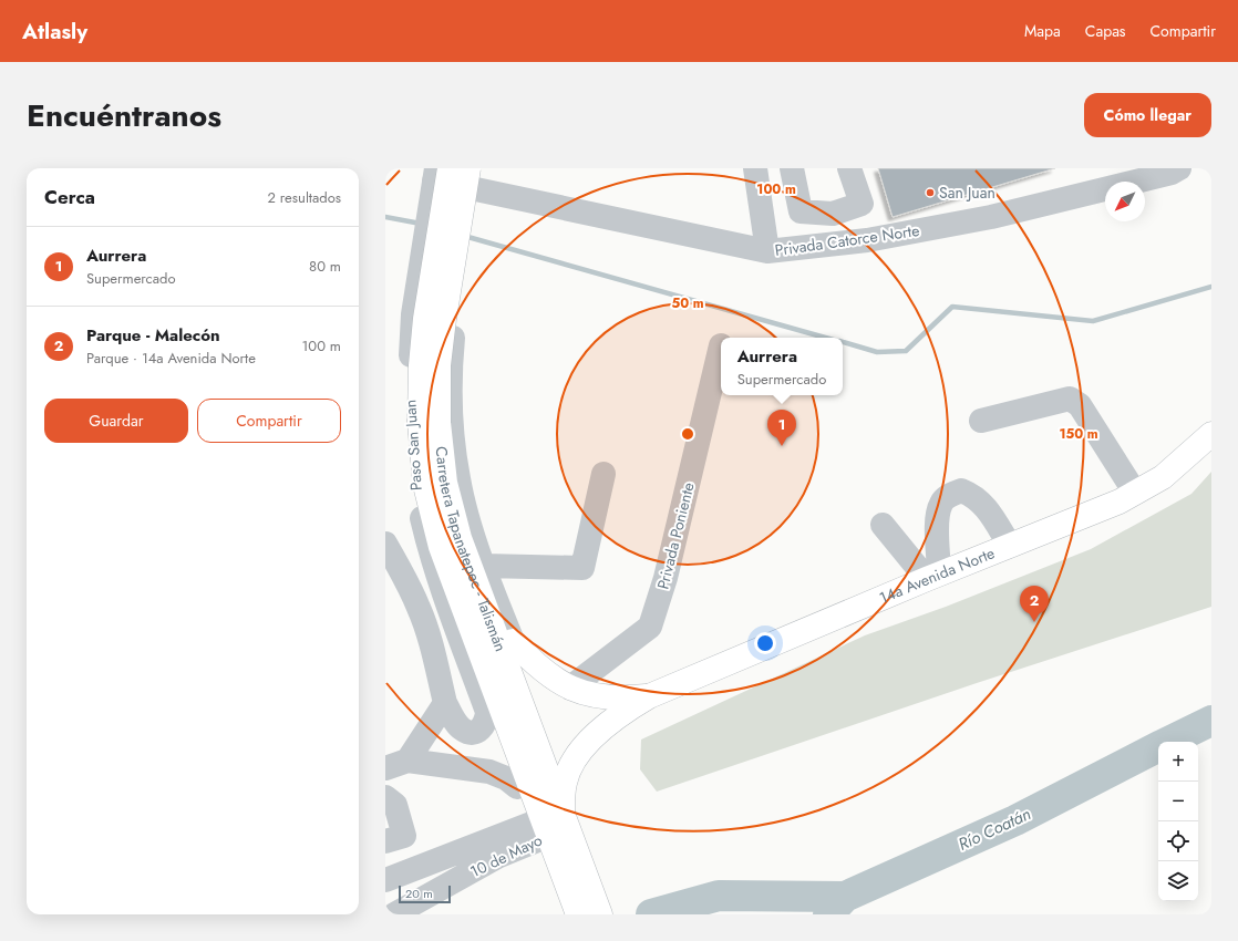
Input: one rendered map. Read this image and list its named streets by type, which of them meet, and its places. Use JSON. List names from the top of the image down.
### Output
{
  "streets": {
    "main road": ["Carretera Tapanatepec - Talismán", "14a Avenida Norte"],
    "street": [
      "Privada Catorce Norte",
      "Paso San Juan",
      "Privada Poniente",
      "10 de Mayo"
    ]
  },
  "crossings": [
    ["Privada Catorce Norte", "Paso San Juan"],
    ["Privada Catorce Norte", "Carretera Tapanatepec - Talismán"],
    ["Paso San Juan", "Carretera Tapanatepec - Talismán"],
    ["Carretera Tapanatepec - Talismán", "10 de Mayo"]
  ],
  "water": ["Río Coatán"],
  "places": ["San Juan"],
  "scale_bar": "20 m",
  "north": "bottom left",
  "page": {
    "header": "Atlasly",
    "nav": ["Mapa", "Capas", "Compartir"],
    "title": "Encuéntranos",
    "buttons": [
      "Cómo llegar",
      ["Guardar", "Compartir"]
    ],
    "heading": ["Cerca", "2 resultados"],
    "list": [
      {
        "mark": "1",
        "name": "Aurrera",
        "note": "Supermercado",
        "value": "80 m"
      },
      {
        "mark": "2",
        "name": "Parque - Malecón",
        "note": "Parque · 14a Avenida Norte",
        "value": "100 m"
      }
    ],
    "popup": ["Aurrera", "Supermercado"],
    "pins": ["1", "2"],
    "map_buttons": ["+", "−"],
    "scale": "20 m"
  },
  "rings": ["100 m", "50 m", "150 m"]
}
